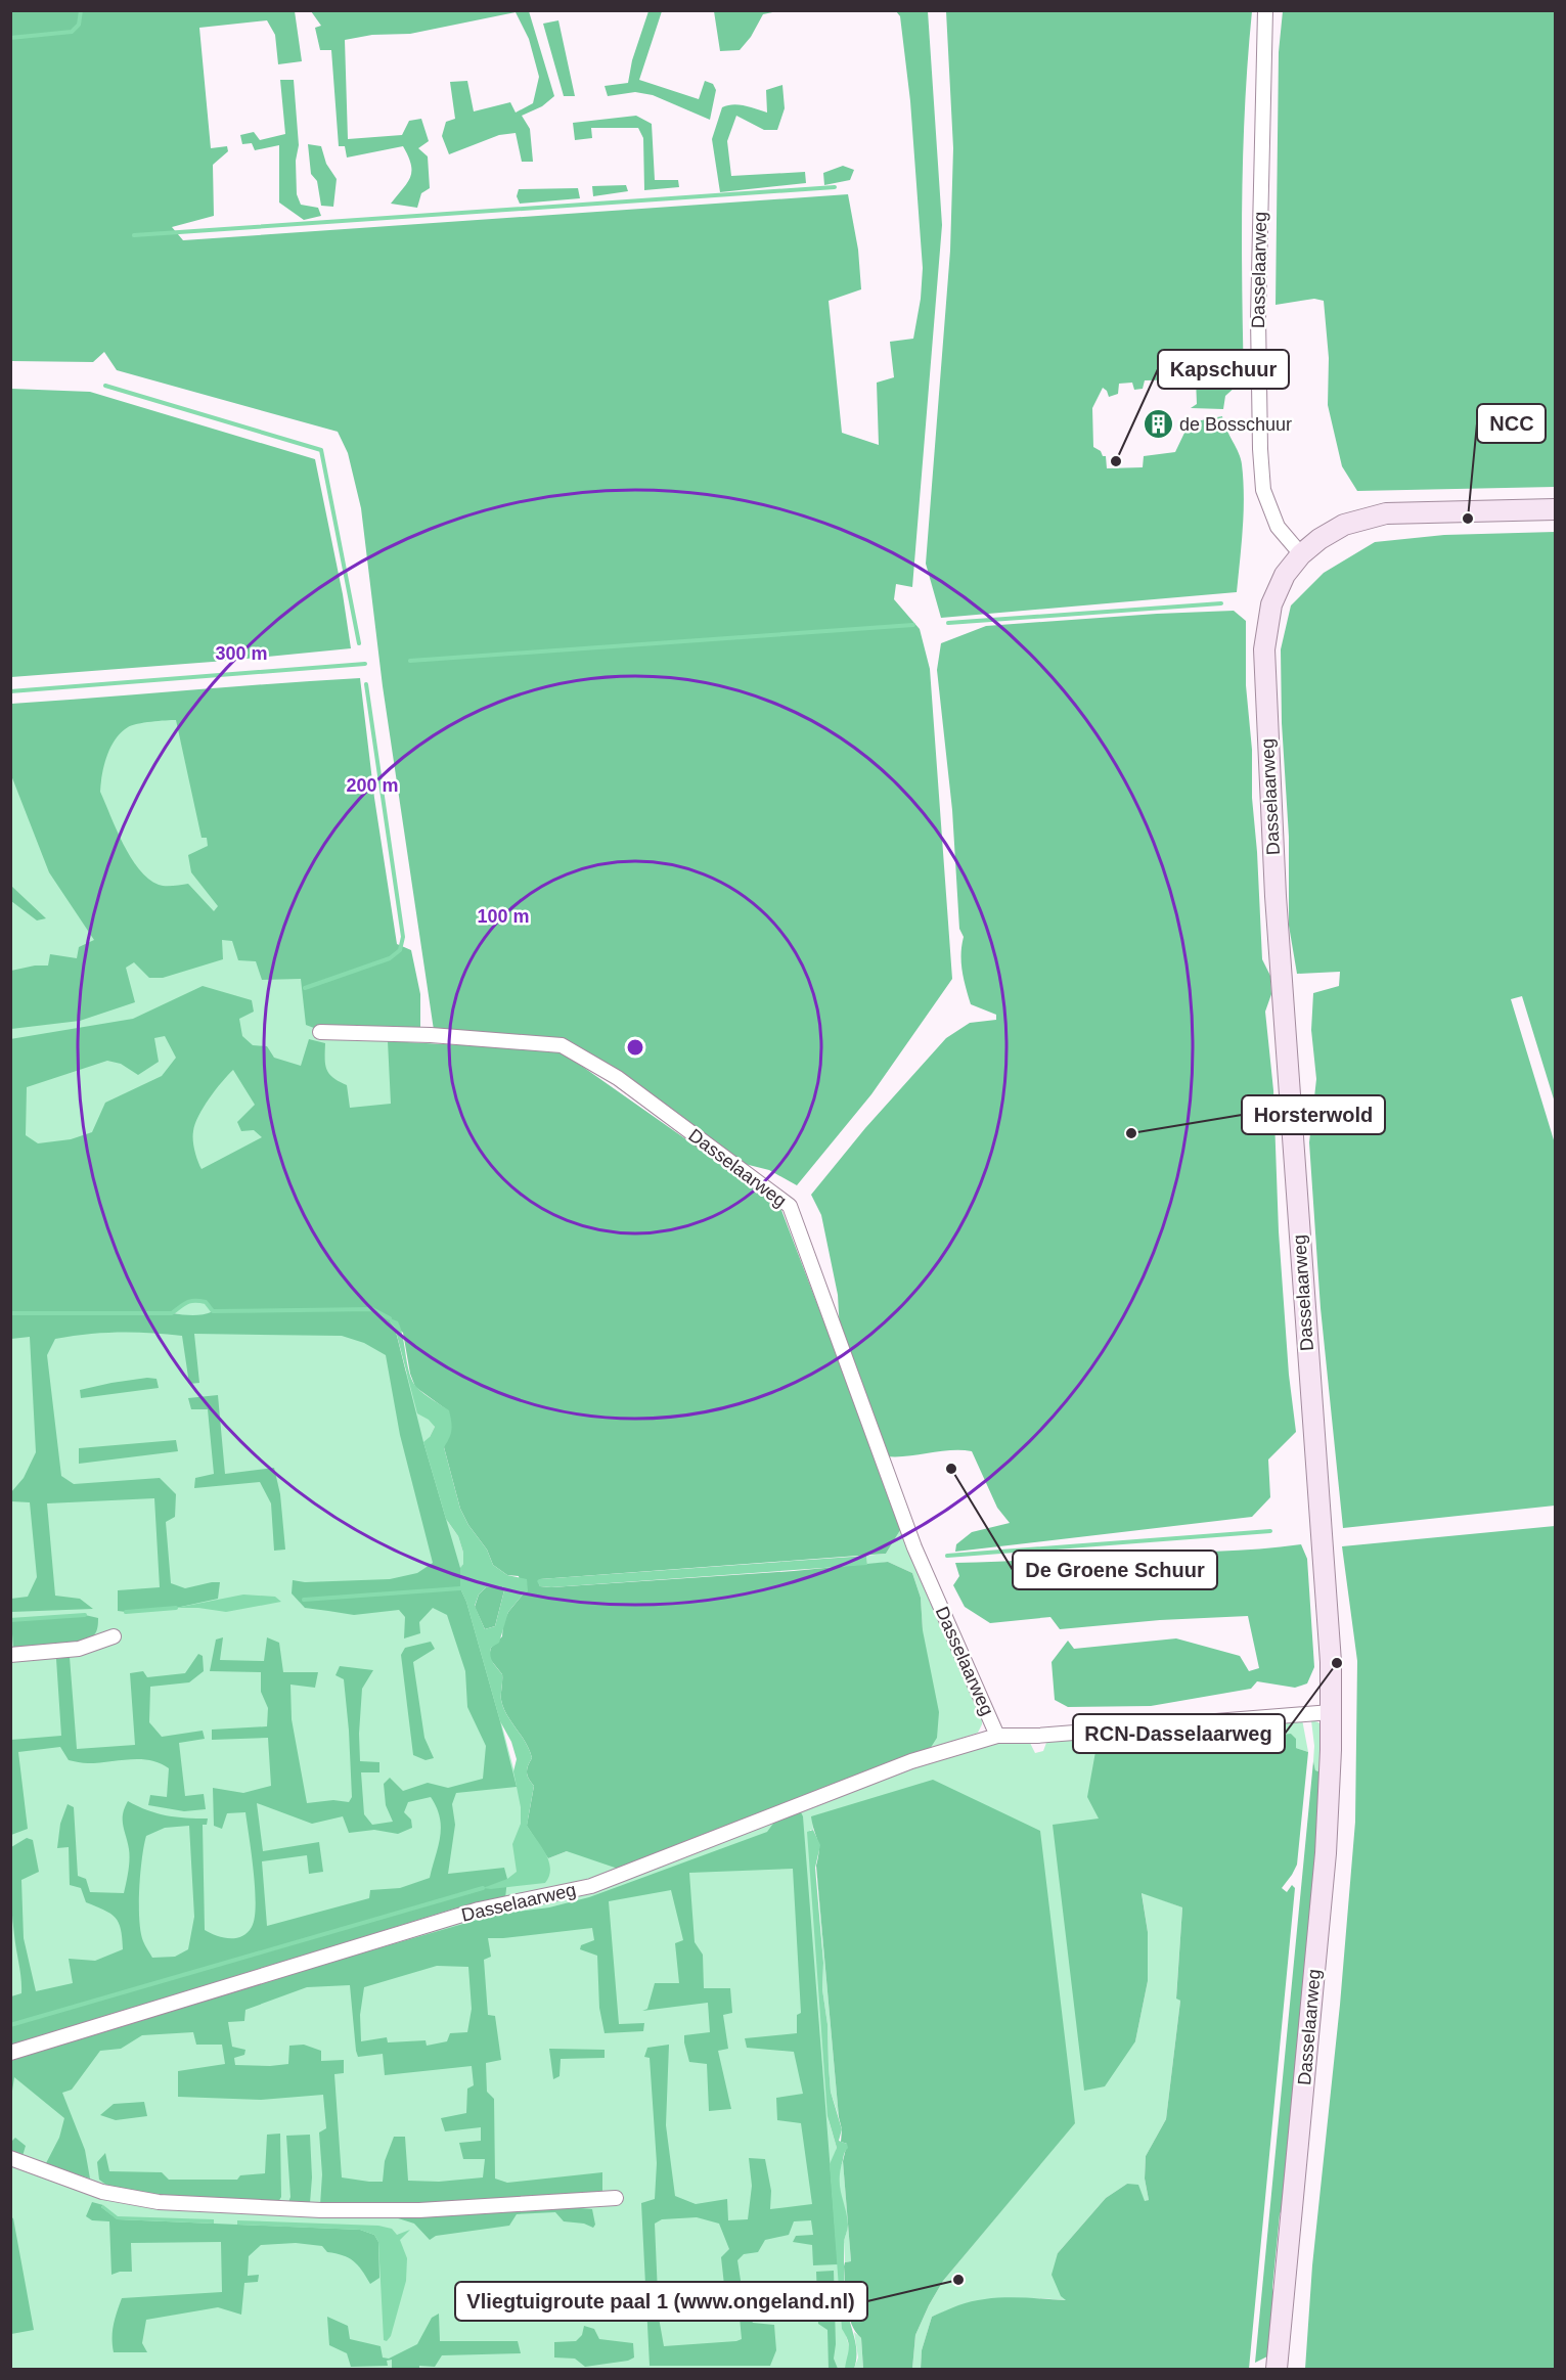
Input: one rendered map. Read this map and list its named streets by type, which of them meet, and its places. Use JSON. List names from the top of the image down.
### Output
{
  "streets": {
    "street": ["Dasselaarweg"]
  },
  "places": {
    "building": ["de Bosschuur"],
    "other": [
      "Kapschuur",
      "NCC",
      "Horsterwold",
      "De Groene Schuur",
      "RCN-Dasselaarweg",
      "Vliegtuigroute paal 1 (www.ongeland.nl)"
    ]
  },
  "rings": ["300 m", "200 m", "100 m"]
}
